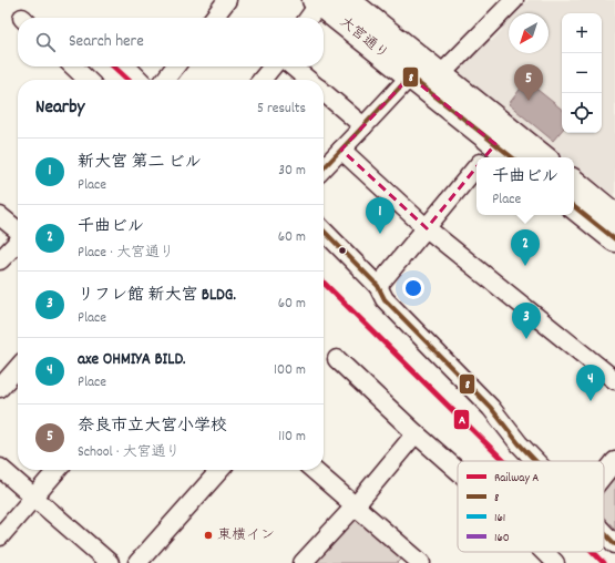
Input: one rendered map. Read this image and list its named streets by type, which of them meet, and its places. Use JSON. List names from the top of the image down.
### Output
{
  "streets": {
    "highway": ["大宮通り"]
  },
  "places": ["東横イン"],
  "lines": ["rail line A", "transit line 8"],
  "legend": [
    "Railway A",
    "8",
    "161",
    "160"
  ],
  "north": "bottom left",
  "page": {
    "map_buttons": ["+", "−"],
    "search": "Search here",
    "pins": [
      "5",
      "1",
      "2",
      "3",
      "4"
    ],
    "heading": ["Nearby", "5 results"],
    "list": [
      {
        "mark": "1",
        "name": "新大宮 第二 ビル",
        "note": "Place",
        "value": "30 m"
      },
      {
        "mark": "2",
        "name": "千曲ビル",
        "note": "Place · 大宮通り",
        "value": "60 m"
      },
      {
        "mark": "3",
        "name": "リフレ館 新大宮 BLDG.",
        "note": "Place",
        "value": "60 m"
      },
      {
        "mark": "4",
        "name": "axe OHMIYA BILD.",
        "note": "Place",
        "value": "100 m"
      },
      {
        "mark": "5",
        "name": "奈良市立大宮小学校",
        "note": "School · 大宮通り",
        "value": "110 m"
      }
    ],
    "popup": ["千曲ビル", "Place"]
  }
}
